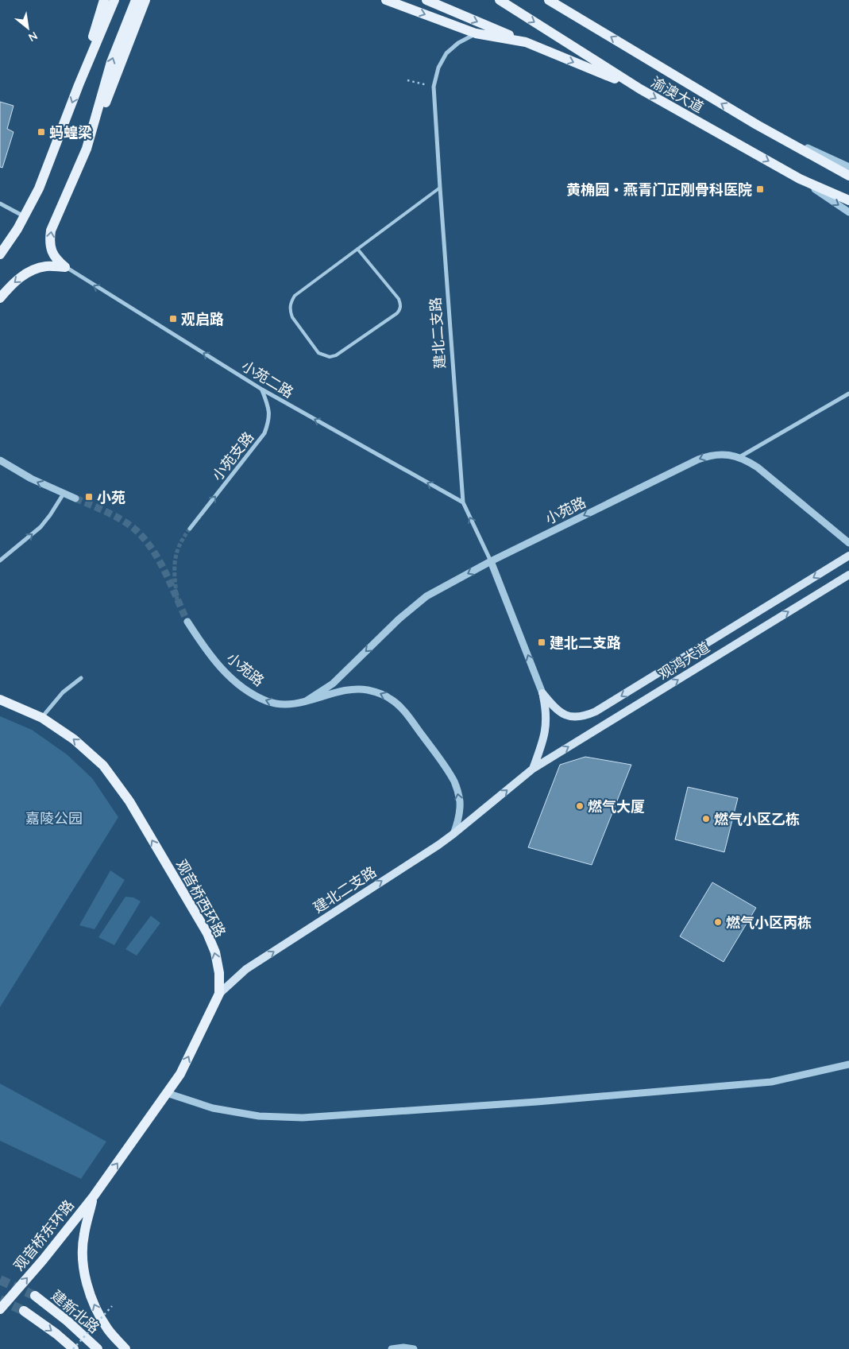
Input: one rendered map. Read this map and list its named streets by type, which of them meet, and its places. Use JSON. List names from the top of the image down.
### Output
{
  "streets": {
    "main road": [
      "渝澳大道",
      "建北二支路",
      "观鸿大道",
      "观音桥西环路",
      "观音桥东环路",
      "建新北路"
    ],
    "street": ["小苑二路", "小苑支路", "小苑路"]
  },
  "crossings": [
    ["建北二支路", "小苑二路"],
    ["建北二支路", "小苑路"],
    ["建北二支路", "观鸿大道"],
    ["建北二支路", "观音桥西环路"],
    ["小苑二路", "小苑支路"],
    ["观音桥西环路", "观音桥东环路"]
  ],
  "one_way": [
    "建北二支路",
    "小苑二路",
    "小苑支路",
    "观音桥西环路",
    "观音桥东环路"
  ],
  "parks": ["嘉陵公园"],
  "places": {
    "transit": [
      "蚂蝗梁",
      "黄桷园‧燕青门正刚骨科医院",
      "观启路",
      "小苑",
      "建北二支路"
    ],
    "other": ["燃气大厦", "燃气小区乙栋", "燃气小区丙栋"]
  },
  "north": "bottom right"
}
